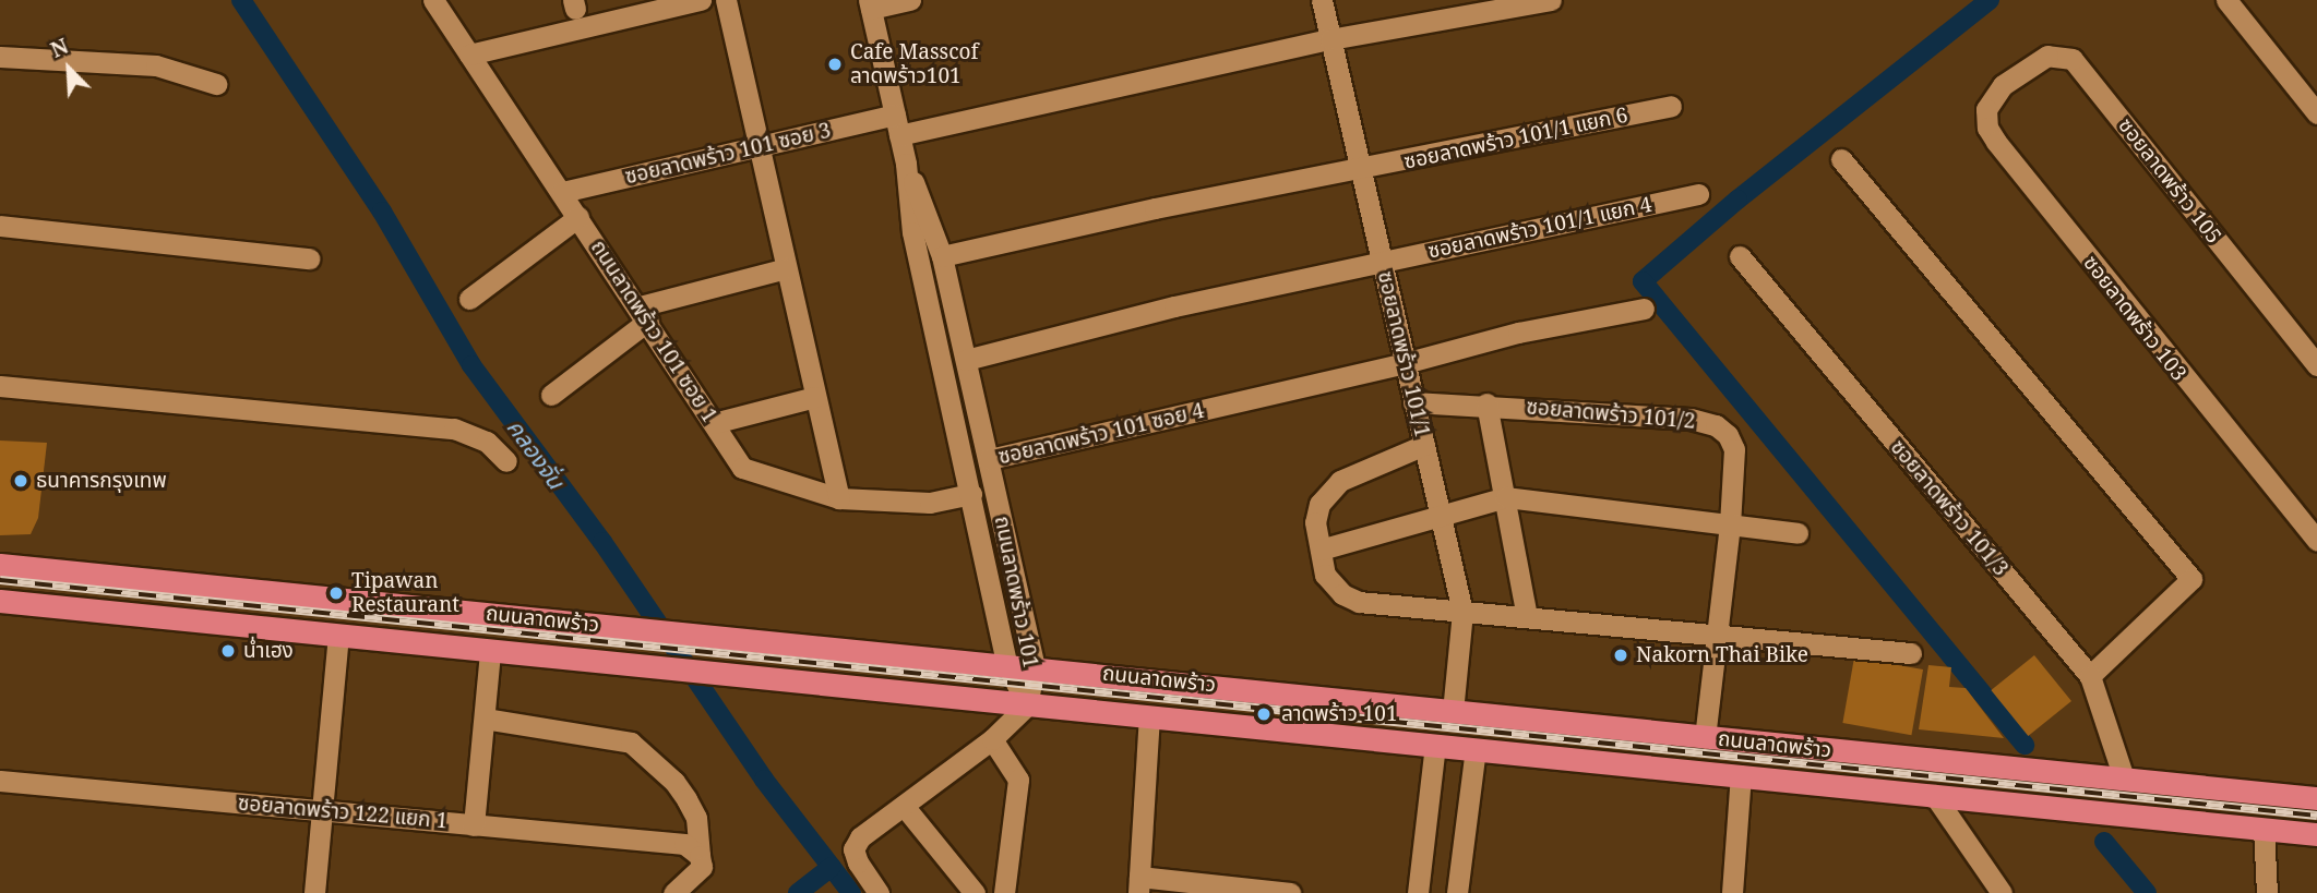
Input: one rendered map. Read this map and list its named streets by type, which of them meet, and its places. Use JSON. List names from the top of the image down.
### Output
{
  "streets": {
    "main road": ["ถนนลาดพร้าว"],
    "street": [
      "ซอยลาดพร้าว 101/1 แยก 6",
      "ซอยลาดพร้าว 101 ซอย 3",
      "ซอยลาดพร้าว 105",
      "ซอยลาดพร้าว 101/1 แยก 4",
      "ซอยลาดพร้าว 103",
      "ถนนลาดพร้าว 101 ซอย 1",
      "ซอยลาดพร้าว 101/1",
      "ซอยลาดพร้าว 101/2",
      "ซอยลาดพร้าว 101 ซอย 4",
      "ซอยลาดพร้าว 101/3",
      "ถนนลาดพร้าว 101",
      "ซอยลาดพร้าว 122 แยก 1"
    ]
  },
  "crossings": [
    ["ซอยลาดพร้าว 101/1 แยก 6", "ซอยลาดพร้าว 101/1"],
    ["ซอยลาดพร้าว 101/1 แยก 6", "ถนนลาดพร้าว 101"],
    ["ซอยลาดพร้าว 101 ซอย 3", "ถนนลาดพร้าว 101 ซอย 1"],
    ["ซอยลาดพร้าว 101 ซอย 3", "ซอยลาดพร้าว 101/1"],
    ["ซอยลาดพร้าว 101 ซอย 3", "ถนนลาดพร้าว 101"],
    ["ซอยลาดพร้าว 105", "ซอยลาดพร้าว 103"],
    ["ซอยลาดพร้าว 101/1 แยก 4", "ซอยลาดพร้าว 101/1"],
    ["ซอยลาดพร้าว 101/1 แยก 4", "ถนนลาดพร้าว 101"],
    ["ถนนลาดพร้าว 101 ซอย 1", "ถนนลาดพร้าว 101"],
    ["ซอยลาดพร้าว 101/1", "ซอยลาดพร้าว 101/2"],
    ["ซอยลาดพร้าว 101/1", "ซอยลาดพร้าว 101 ซอย 4"],
    ["ซอยลาดพร้าว 101/1", "ถนนลาดพร้าว"],
    ["ซอยลาดพร้าว 101/2", "ถนนลาดพร้าว"],
    ["ซอยลาดพร้าว 101 ซอย 4", "ถนนลาดพร้าว 101"],
    ["ซอยลาดพร้าว 101/3", "ถนนลาดพร้าว"],
    ["ถนนลาดพร้าว 101", "ถนนลาดพร้าว"]
  ],
  "water": ["คลองจั่น"],
  "places": [
    "Cafe Masscof ลาดพร้าว101",
    "ธนาคารกรุงเทพ",
    "Tipawan Restaurant",
    "น่ำเฮง",
    "Nakorn Thai Bike",
    "ลาดพร้าว 101"
  ],
  "north": "top left"
}
